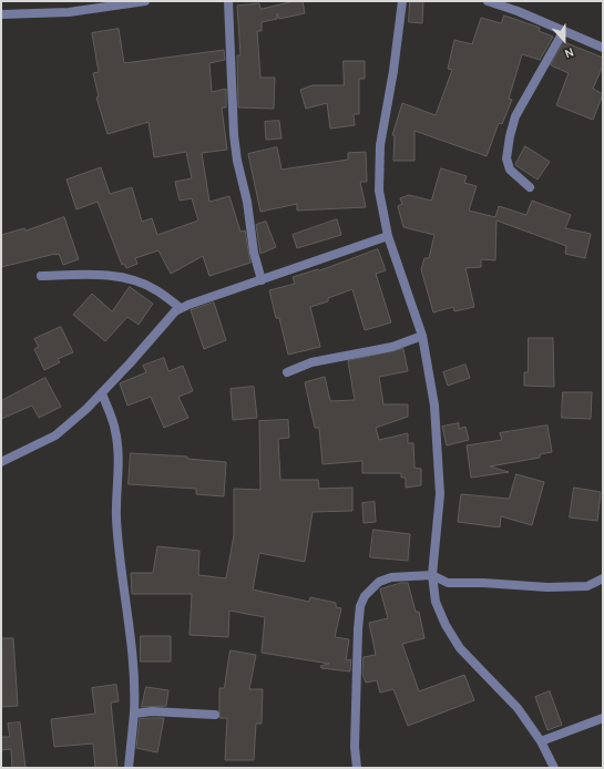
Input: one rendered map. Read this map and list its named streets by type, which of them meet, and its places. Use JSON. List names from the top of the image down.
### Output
{
  "north": "bottom"
}
